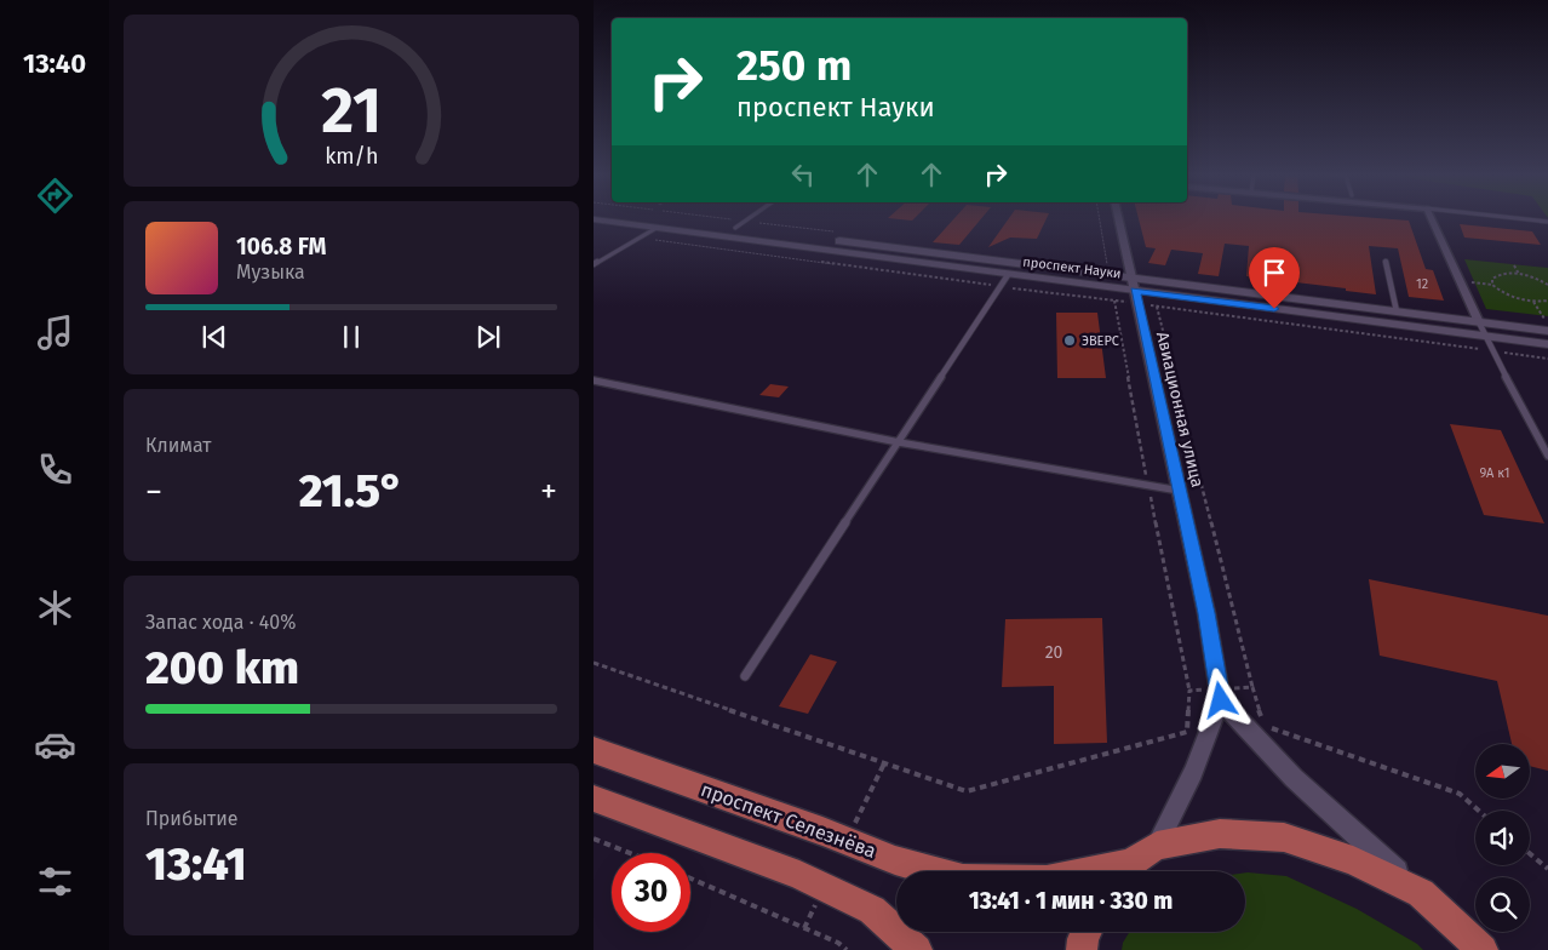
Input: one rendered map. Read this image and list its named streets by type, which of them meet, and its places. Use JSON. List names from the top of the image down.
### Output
{
  "streets": {
    "main road": ["проспект Селезнёва"],
    "street": ["проспект Науки", "Авиационная улица"]
  },
  "crossings": [
    ["проспект Науки", "Авиационная улица"]
  ],
  "places": ["ЭВЕРС"],
  "house_numbers": ["12", "9А к1", "20"],
  "north": "left",
  "page": {
    "tabs": "13:40",
    "turn": ["250 m", "проспект Науки"],
    "song": ["106.8 FM", "Музыка"],
    "tile": [
      "Климат",
      ["Запас хода · 40%", "200 km"],
      ["Прибытие", "13:41"]
    ],
    "heat": ["−", "21.5°", "+"],
    "limit": "30",
    "trip": "13:41 · 1 мин · 330 m",
    "gauge": ["21", "km/h"]
  }
}
